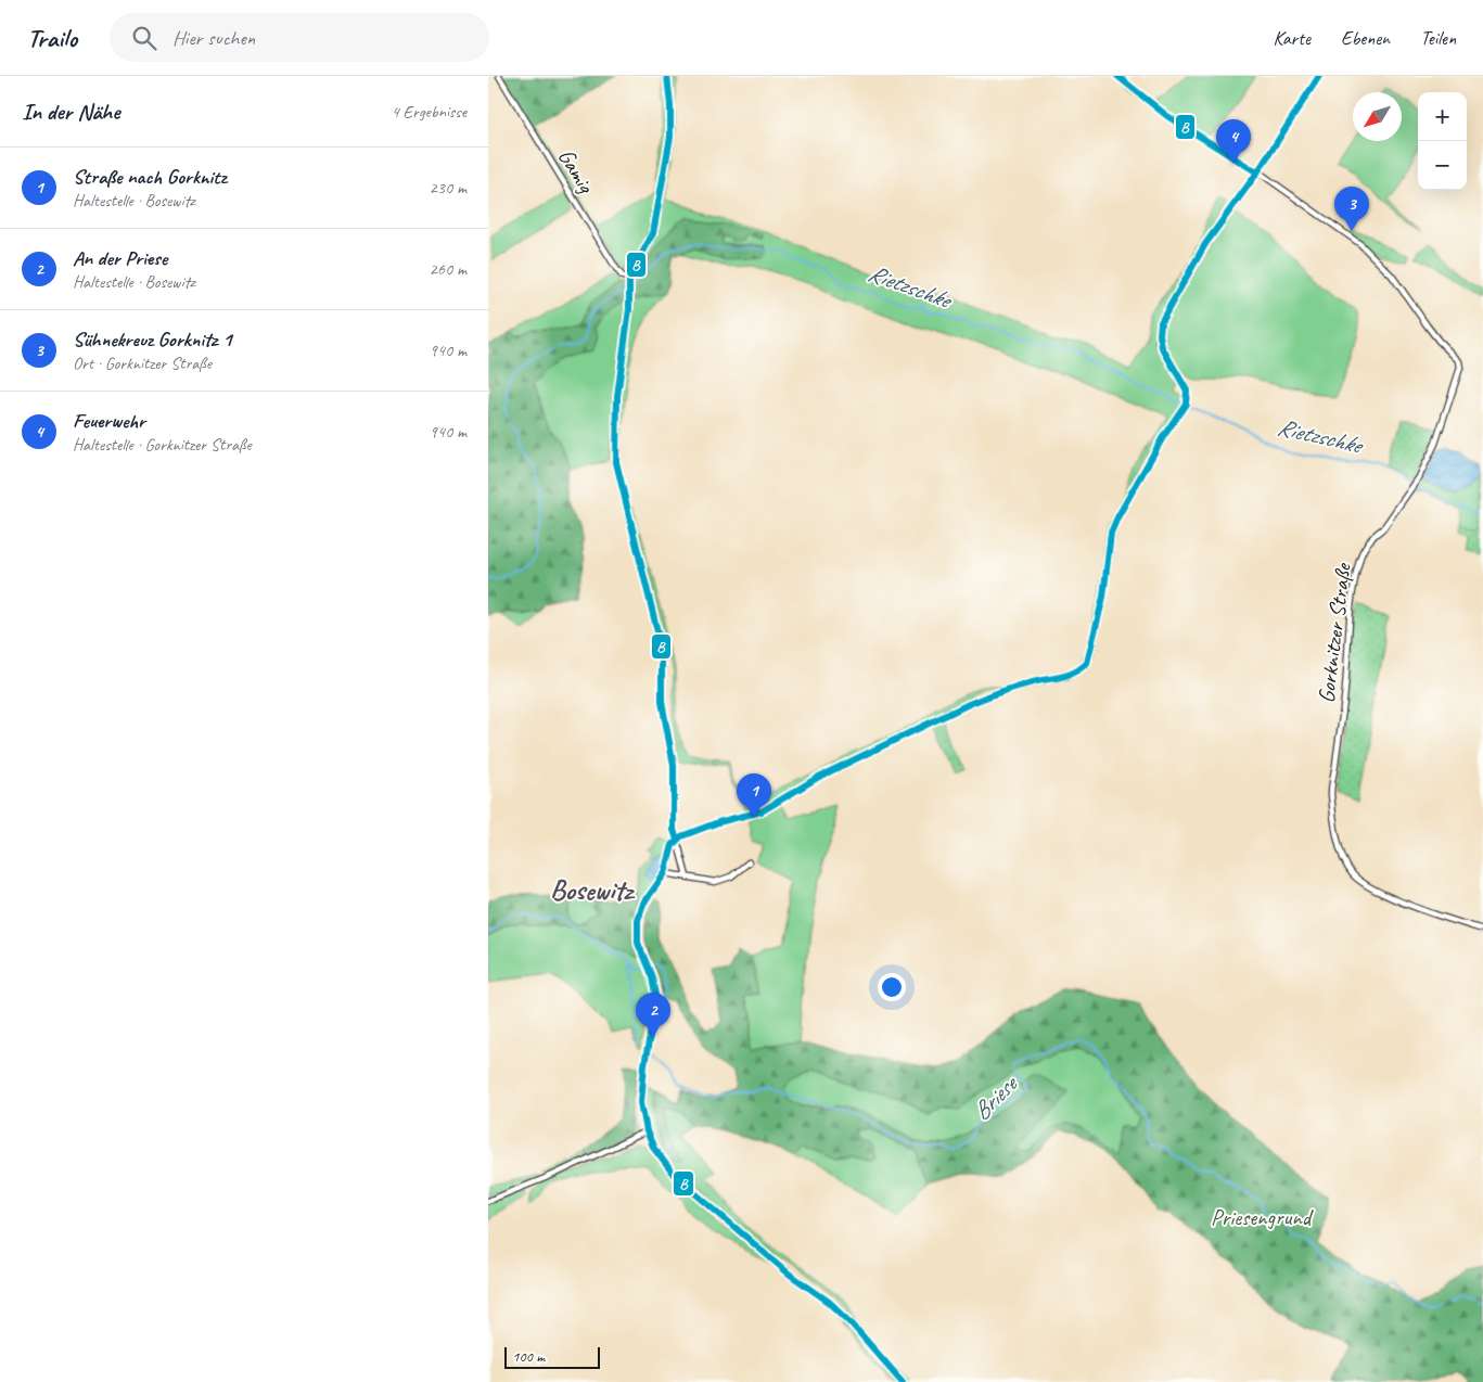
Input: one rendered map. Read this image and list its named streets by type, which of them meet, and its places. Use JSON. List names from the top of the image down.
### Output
{
  "streets": {
    "street": ["Gamig", "Gorknitzer Straße"]
  },
  "districts": ["Bosewitz"],
  "water": ["Rietzschke", "Briese"],
  "parks": ["Priesengrund"],
  "lines": ["transit line B"],
  "scale_bar": "100 m",
  "north": "bottom left",
  "page": {
    "header": "Trailo",
    "search": "Hier suchen",
    "nav": ["Karte", "Ebenen", "Teilen"],
    "heading": ["In der Nähe", "4 Ergebnisse"],
    "map_buttons": ["+", "−"],
    "pins": [
      "4",
      "3",
      "1",
      "2"
    ],
    "list": [
      {
        "mark": "1",
        "name": "Straße nach Gorknitz",
        "note": "Haltestelle · Bosewitz",
        "value": "230 m"
      },
      {
        "mark": "2",
        "name": "An der Priese",
        "note": "Haltestelle · Bosewitz",
        "value": "260 m"
      },
      {
        "mark": "3",
        "name": "Sühnekreuz Gorknitz 1",
        "note": "Ort · Gorknitzer Straße",
        "value": "940 m"
      },
      {
        "mark": "4",
        "name": "Feuerwehr",
        "note": "Haltestelle · Gorknitzer Straße",
        "value": "940 m"
      }
    ],
    "scale": "100 m"
  }
}
